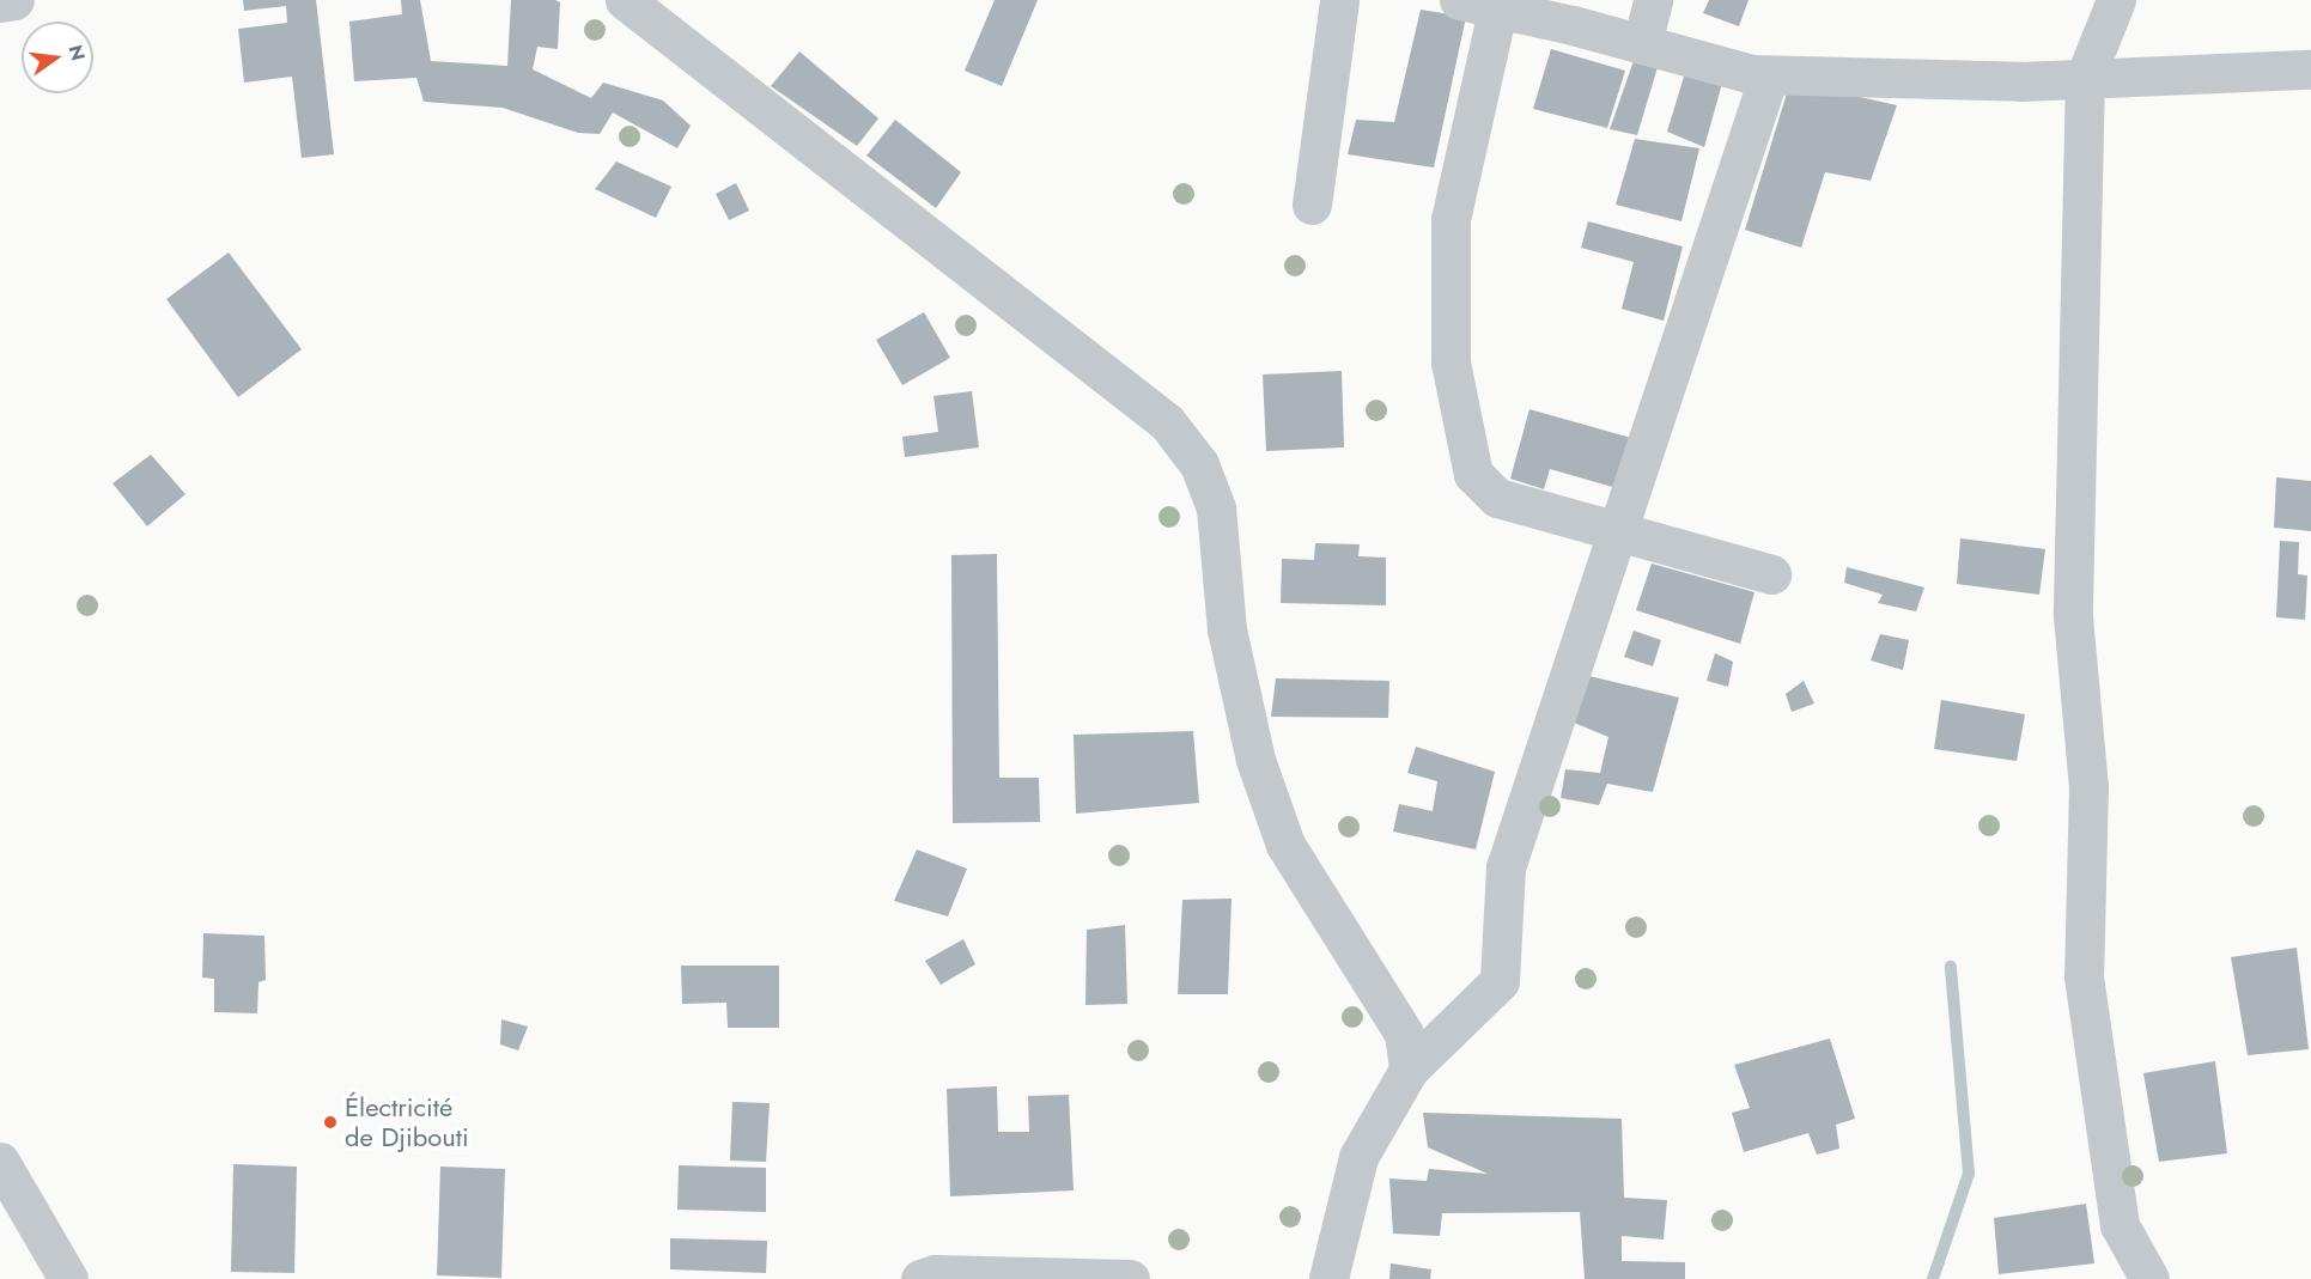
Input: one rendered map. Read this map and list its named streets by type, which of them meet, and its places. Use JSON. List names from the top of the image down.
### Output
{
  "places": ["Électricité de Djibouti"],
  "north": "right"
}
